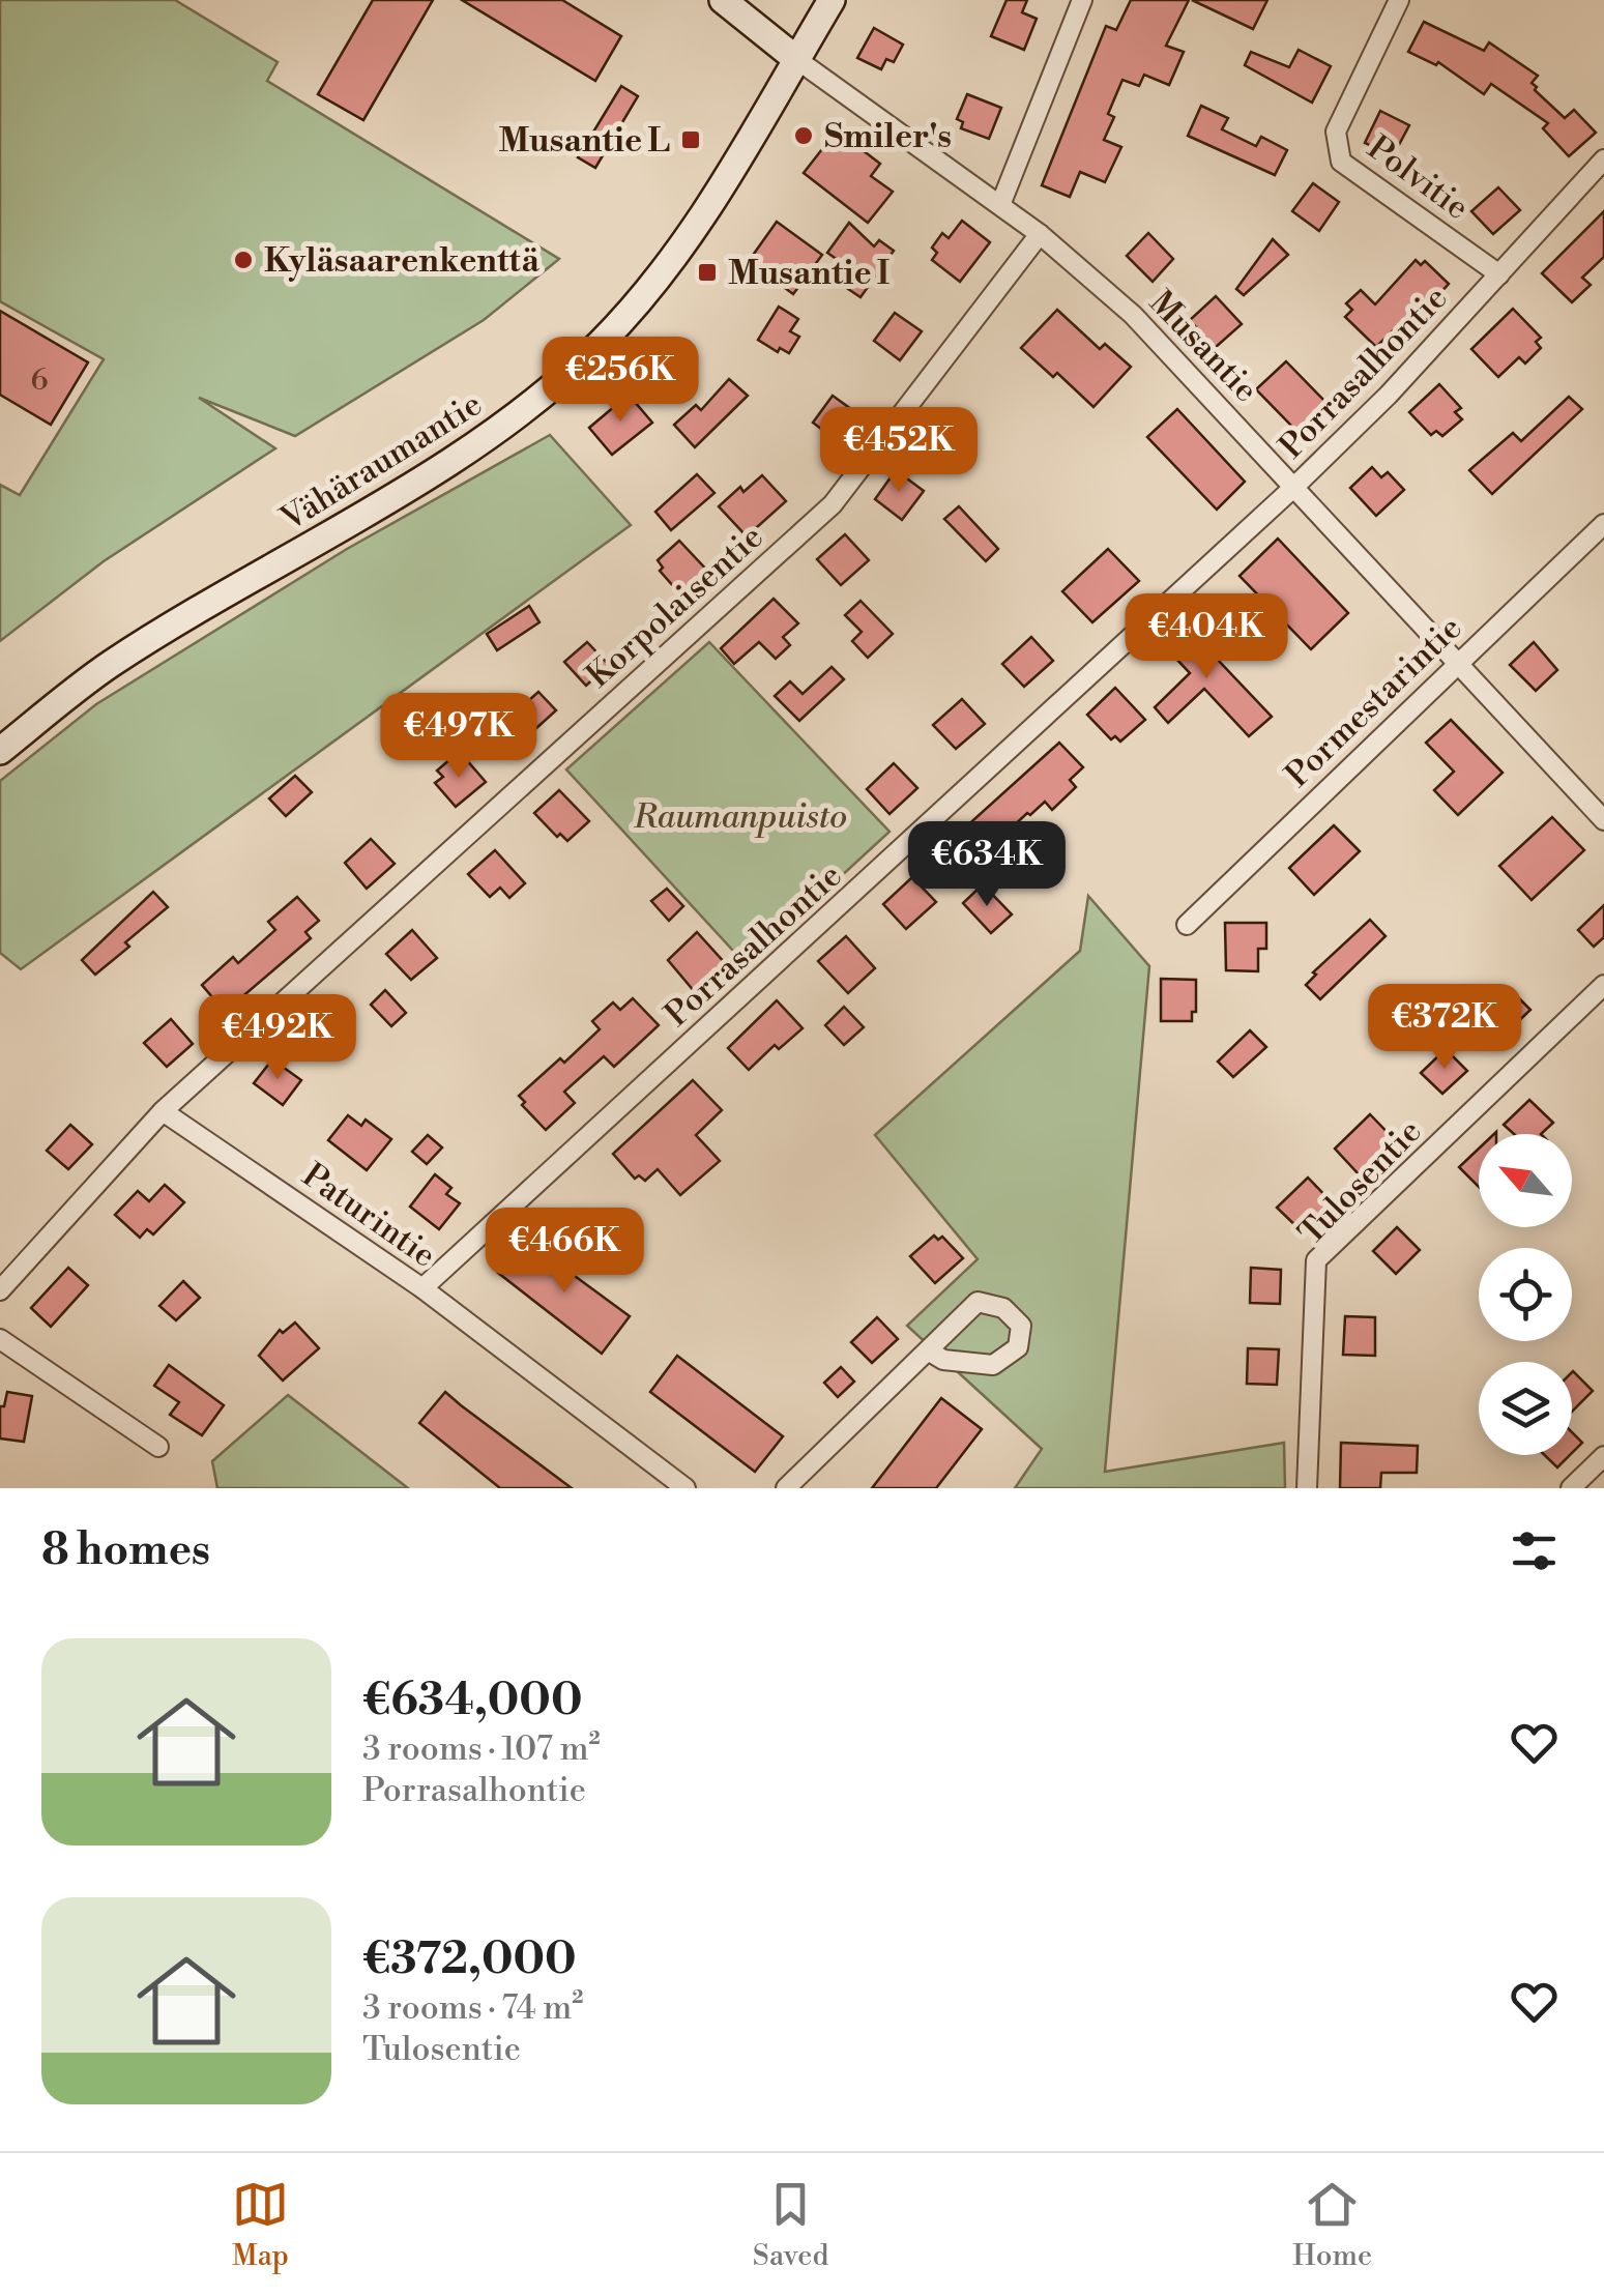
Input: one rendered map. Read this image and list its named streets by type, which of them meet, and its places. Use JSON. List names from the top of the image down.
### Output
{
  "streets": {
    "main road": ["Vähäraumantie"],
    "street": [
      "Polvitie",
      "Musantie",
      "Porrasalhontie",
      "Korpolaisentie",
      "Pormestarintie",
      "Tulosentie",
      "Paturintie"
    ]
  },
  "crossings": [
    ["Polvitie", "Porrasalhontie"],
    ["Musantie", "Porrasalhontie"],
    ["Musantie", "Vähäraumantie"],
    ["Musantie", "Korpolaisentie"],
    ["Musantie", "Pormestarintie"],
    ["Porrasalhontie", "Paturintie"],
    ["Korpolaisentie", "Paturintie"]
  ],
  "parks": ["Raumanpuisto"],
  "places": {
    "other": ["Smiler's", "Kyläsaarenkenttä"],
    "transit": ["Musantie L", "Musantie I"]
  },
  "house_numbers": ["6"],
  "north": "top left",
  "page": {
    "price": [
      "€256K",
      "€452K",
      "€404K",
      "€497K",
      "€634K",
      "€372K",
      "€492K",
      "€466K"
    ],
    "heading": "8 homes",
    "list": [
      {
        "name": "€634,000",
        "note": "3 rooms · 107 m² · Porrasalhontie"
      },
      {
        "name": "€372,000",
        "note": "3 rooms · 74 m² · Tulosentie"
      }
    ],
    "tabs": ["Map", "Saved", "Home"]
  }
}
